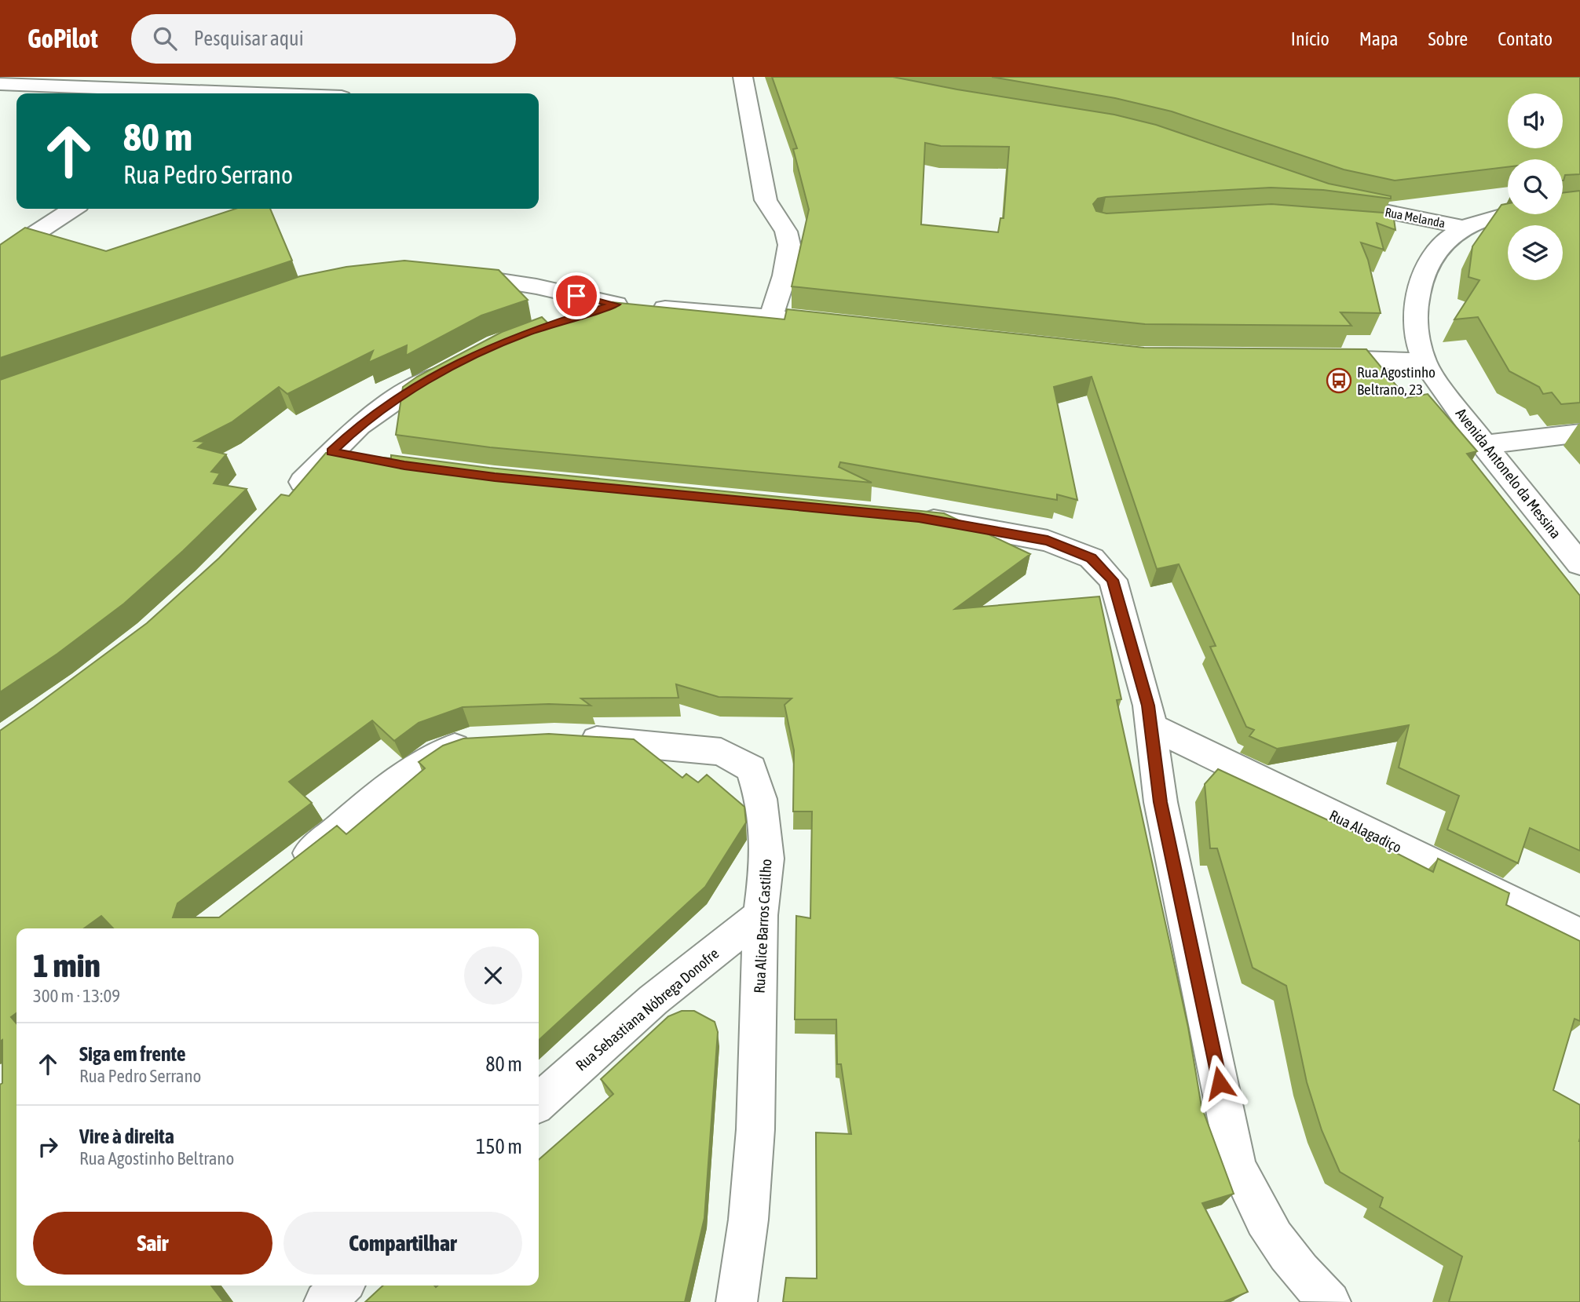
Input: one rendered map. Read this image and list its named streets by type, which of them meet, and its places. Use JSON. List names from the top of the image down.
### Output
{
  "streets": {
    "street": [
      "Rua Melanda",
      "Avenida Antonelo da Messina",
      "Rua Alagadiço",
      "Rua Alice Barros Castilho",
      "Rua Sebastiana Nóbrega Donofre"
    ]
  },
  "crossings": [
    ["Rua Melanda", "Avenida Antonelo da Messina"],
    ["Rua Alice Barros Castilho", "Rua Sebastiana Nóbrega Donofre"]
  ],
  "places": {
    "bus stop": ["Rua Agostinho Beltrano, 23"]
  },
  "page": {
    "header": "GoPilot",
    "search": "Pesquisar aqui",
    "nav": [
      "Início",
      "Mapa",
      "Sobre",
      "Contato"
    ],
    "turn": ["80 m", "Rua Pedro Serrano"],
    "heading": ["1 min", "300 m · 13:09"],
    "list": [
      {
        "name": "Siga em frente",
        "note": "Rua Pedro Serrano",
        "value": "80 m"
      },
      {
        "name": "Vire à direita",
        "note": "Rua Agostinho Beltrano",
        "value": "150 m"
      }
    ],
    "buttons": ["Sair", "Compartilhar"]
  }
}
